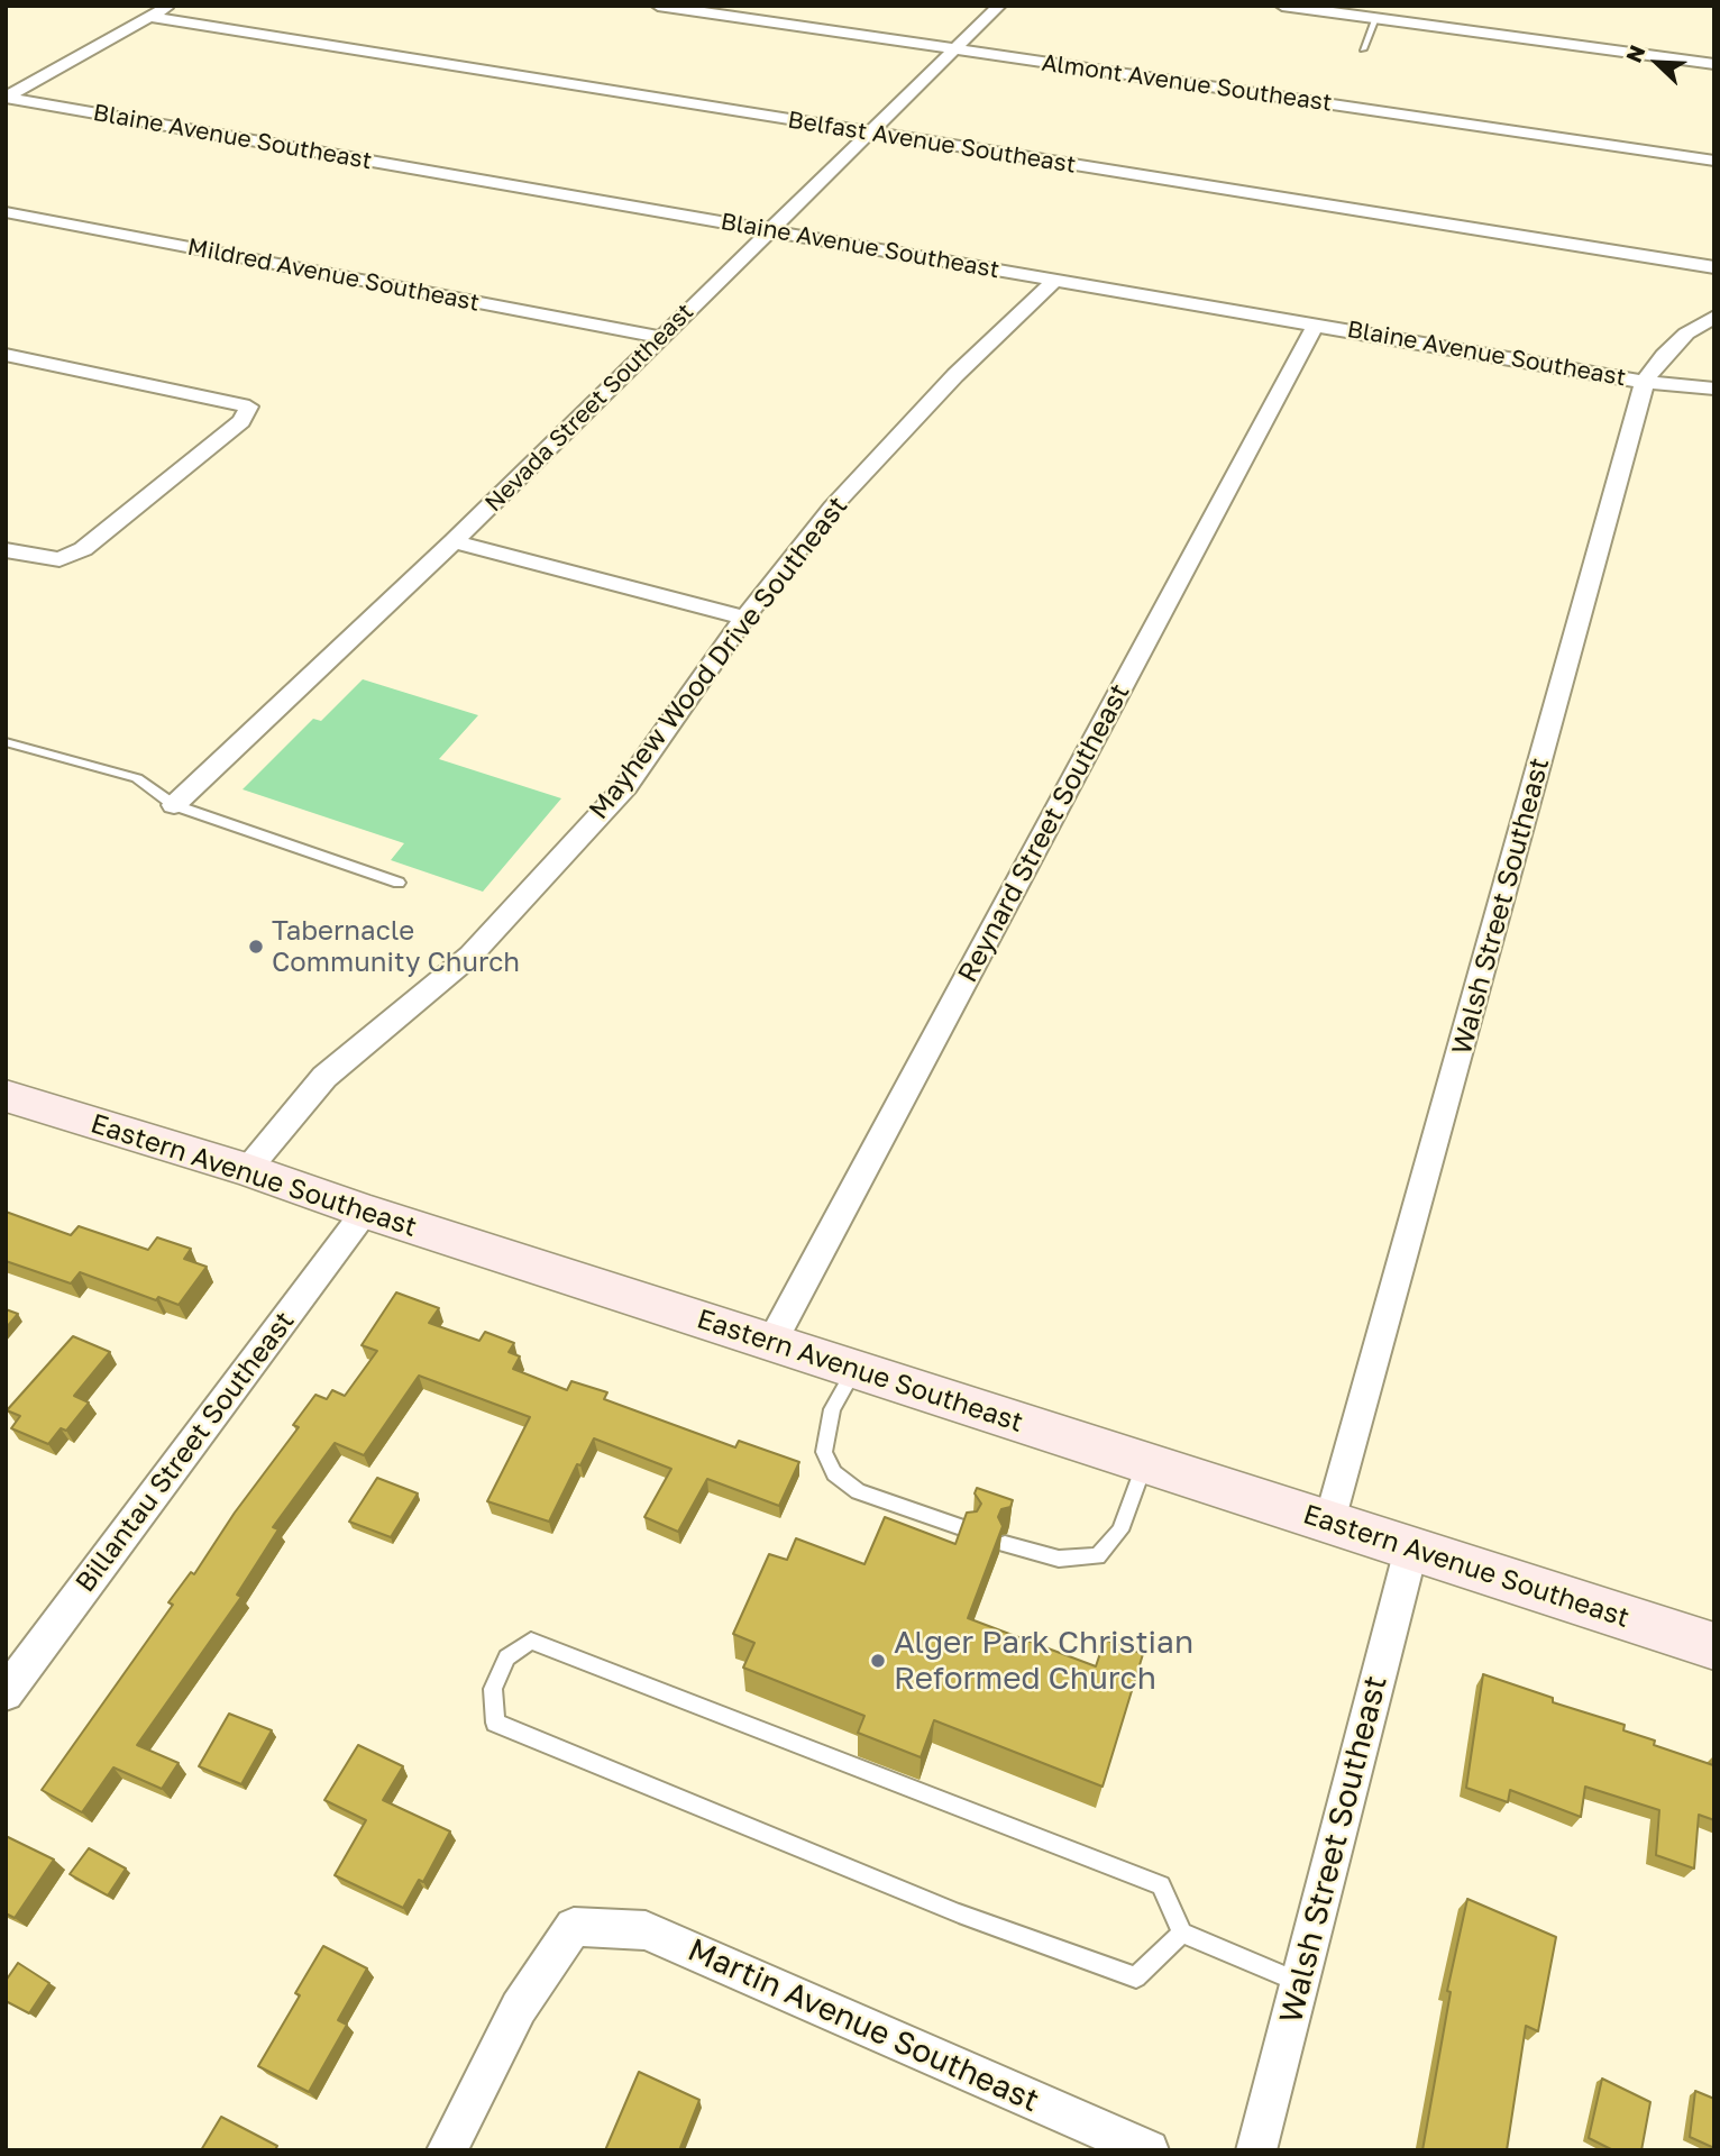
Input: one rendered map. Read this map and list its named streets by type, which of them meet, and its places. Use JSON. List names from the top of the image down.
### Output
{
  "streets": {
    "main road": ["Eastern Avenue Southeast"],
    "street": [
      "Almont Avenue Southeast",
      "Blaine Avenue Southeast",
      "Belfast Avenue Southeast",
      "Mildred Avenue Southeast",
      "Nevada Street Southeast",
      "Mayhew Wood Drive Southeast",
      "Reynard Street Southeast",
      "Walsh Street Southeast",
      "Billantau Street Southeast",
      "Martin Avenue Southeast"
    ]
  },
  "crossings": [
    ["Almont Avenue Southeast", "Nevada Street Southeast"],
    ["Blaine Avenue Southeast", "Nevada Street Southeast"],
    ["Blaine Avenue Southeast", "Mayhew Wood Drive Southeast"],
    ["Blaine Avenue Southeast", "Reynard Street Southeast"],
    ["Blaine Avenue Southeast", "Walsh Street Southeast"],
    ["Belfast Avenue Southeast", "Nevada Street Southeast"],
    ["Mildred Avenue Southeast", "Nevada Street Southeast"],
    ["Mayhew Wood Drive Southeast", "Eastern Avenue Southeast"],
    ["Reynard Street Southeast", "Eastern Avenue Southeast"],
    ["Walsh Street Southeast", "Eastern Avenue Southeast"],
    ["Eastern Avenue Southeast", "Billantau Street Southeast"]
  ],
  "places": ["Tabernacle Community Church", "Alger Park Christian Reformed Church"],
  "north": "top left"
}
